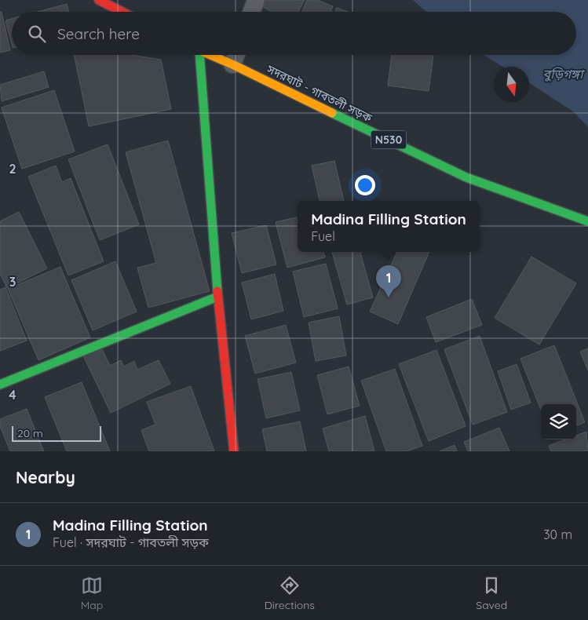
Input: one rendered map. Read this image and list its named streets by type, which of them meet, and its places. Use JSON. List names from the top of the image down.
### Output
{
  "streets": {
    "main road": ["সদরঘাট - গাবতলী সড়ক", "N530"]
  },
  "water": ["বুড়িগঙ্গা"],
  "scale_bar": "20 m",
  "north": "bottom",
  "page": {
    "search": "Search here",
    "popup": ["Madina Filling Station", "Fuel"],
    "pins": "1",
    "scale": "20 m",
    "heading": "Nearby",
    "list": [
      {
        "mark": "1",
        "name": "Madina Filling Station",
        "note": "Fuel · সদরঘাট - গাবতলী সড়ক",
        "value": "30 m"
      }
    ],
    "nav": ["Map", "Directions", "Saved"]
  },
  "grid": {
    "rows": ["2", "3", "4"]
  }
}
